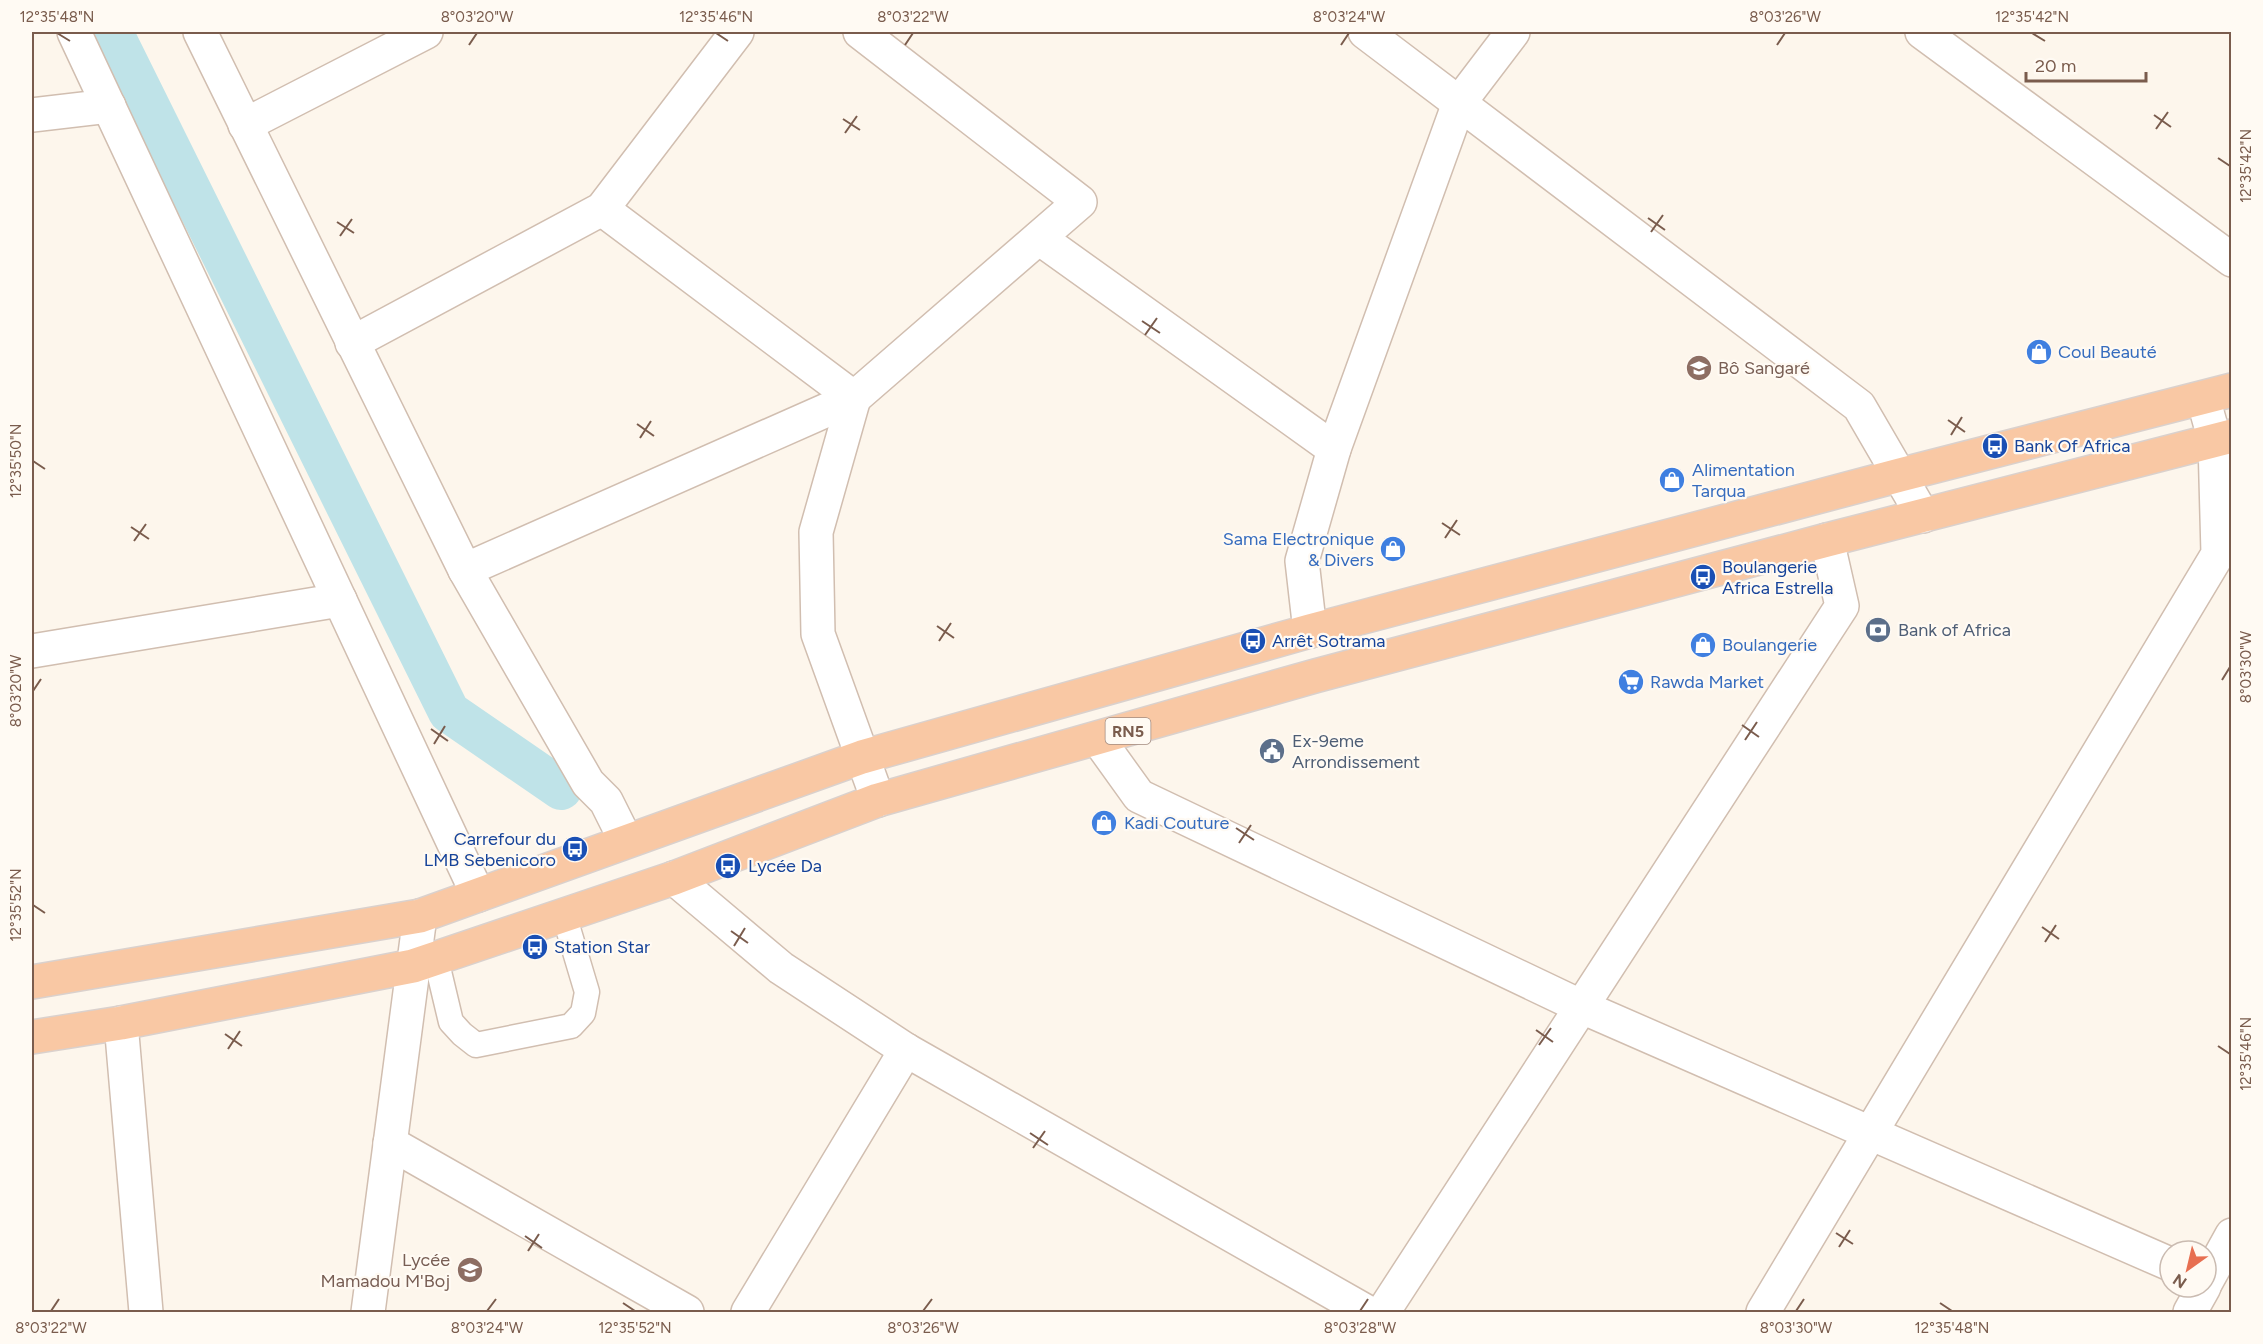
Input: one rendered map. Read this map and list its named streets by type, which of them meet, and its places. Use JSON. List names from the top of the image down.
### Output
{
  "streets": {
    "highway": ["RN5"]
  },
  "places": {
    "shop": [
      "Coul Beauté",
      "Alimentation Tarqua",
      "Sama Electronique & Divers",
      "Boulangerie",
      "Kadi Couture"
    ],
    "school or university": ["Bô Sangaré", "Lycée Mamadou M'Boj"],
    "bus stop": [
      "Bank Of Africa",
      "Boulangerie Africa Estrella",
      "Arrêt Sotrama",
      "Carrefour du LMB Sebenicoro",
      "Lycée Da",
      "Station Star"
    ],
    "bank": ["Bank of Africa"],
    "supermarket": ["Rawda Market"],
    "public building": ["Ex-9eme Arrondissement"]
  },
  "scale_bar": "20 m",
  "north": "bottom left",
  "coordinates": [
    "12°35'48\"N",
    "8°03'20\"W",
    "12°35'46\"N",
    "8°03'22\"W",
    "8°03'24\"W",
    "8°03'26\"W",
    "12°35'42\"N",
    "12°35'50\"N",
    "8°03'30\"W",
    "12°35'52\"N",
    "8°03'28\"W"
  ]
}
